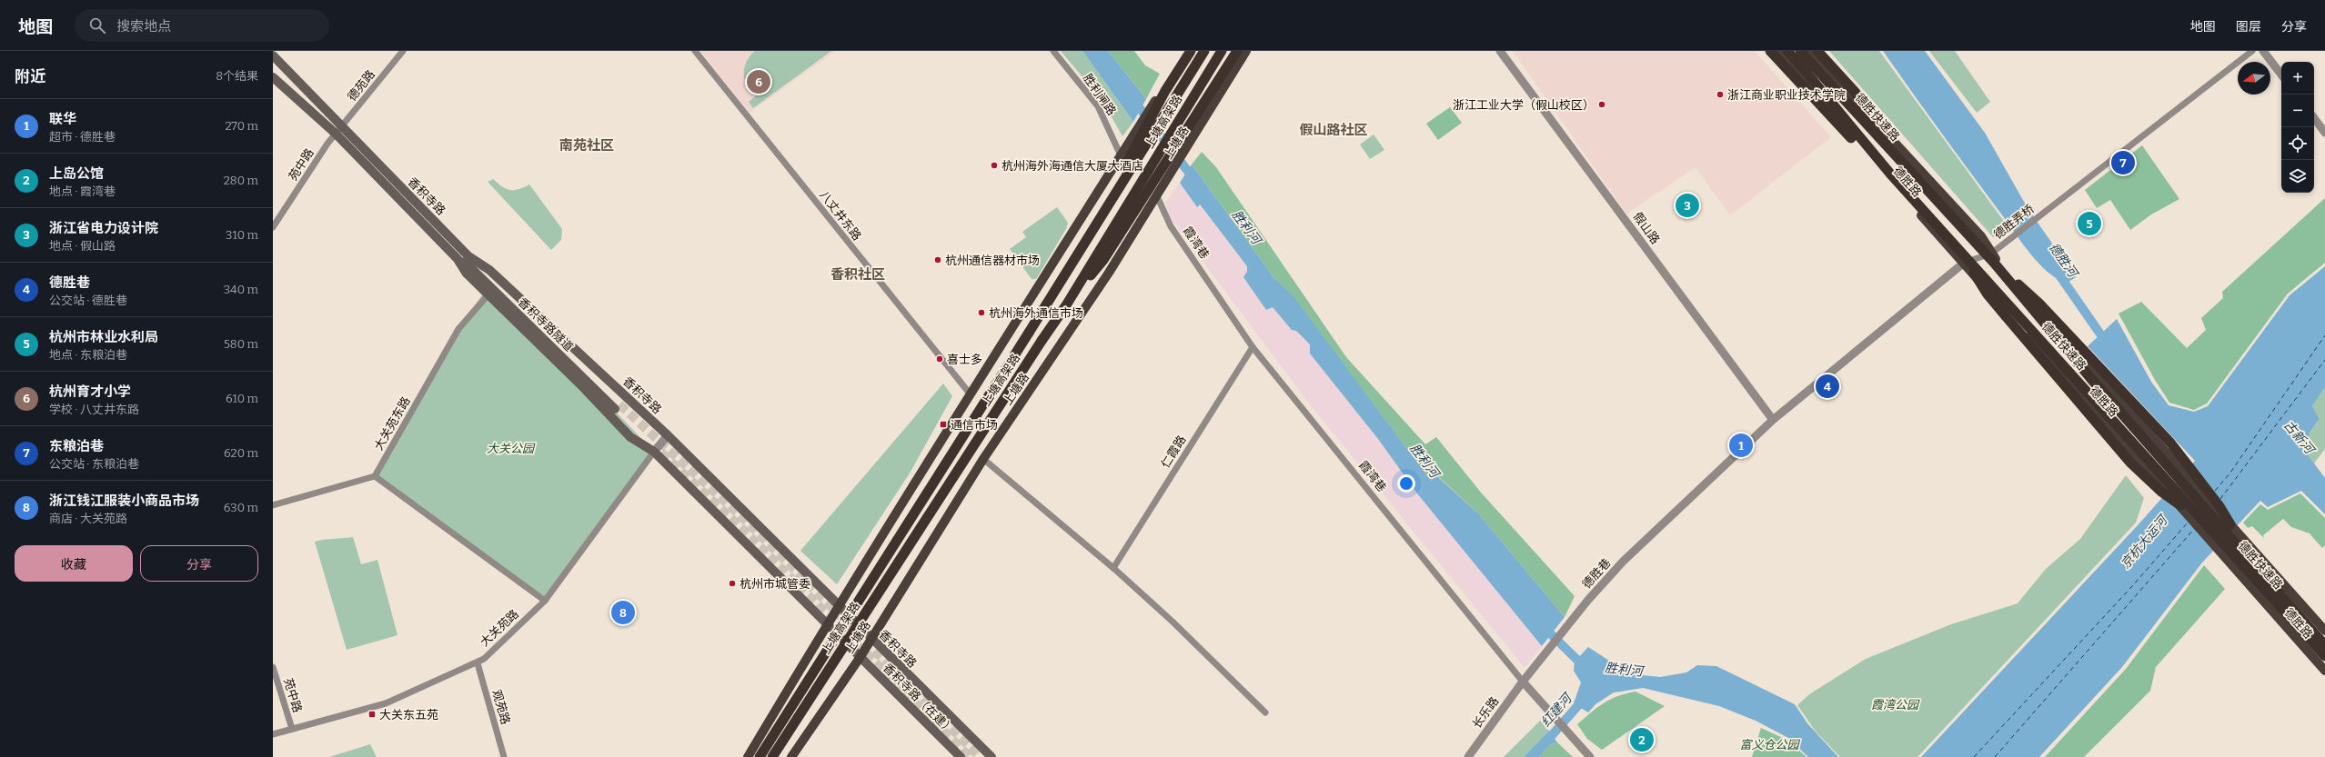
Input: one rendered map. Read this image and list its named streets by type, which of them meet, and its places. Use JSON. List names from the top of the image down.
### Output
{
  "streets": {
    "highway": ["德胜快速路", "上塘高架路"],
    "main road": [
      "上塘路",
      "德胜路",
      "香积寺路",
      "香积寺路隧道",
      "香积寺路（在建）"
    ],
    "street": [
      "德苑路",
      "胜利闸路",
      "苑中路",
      "八丈井东路",
      "德胜弄桥",
      "假山路",
      "霞湾巷",
      "大关苑东路",
      "仁霞路",
      "德胜巷",
      "大关苑路",
      "观苑路",
      "长乐路"
    ]
  },
  "crossings": [
    ["德苑路", "苑中路"],
    ["德苑路", "香积寺路"],
    ["德胜快速路", "德胜路"],
    ["德胜快速路", "德胜弄桥"],
    ["上塘路", "香积寺路"],
    ["上塘路", "霞湾巷"],
    ["上塘路", "香积寺路（在建）"],
    ["苑中路", "香积寺路"],
    ["苑中路", "大关苑路"],
    ["德胜路", "德胜弄桥"],
    ["德胜路", "德胜巷"],
    ["香积寺路", "香积寺路隧道"],
    ["香积寺路", "大关苑东路"],
    ["香积寺路", "大关苑路"],
    ["香积寺路", "香积寺路（在建）"],
    ["德胜弄桥", "德胜巷"],
    ["假山路", "德胜巷"],
    ["霞湾巷", "仁霞路"],
    ["霞湾巷", "德胜巷"],
    ["霞湾巷", "长乐路"],
    ["德胜巷", "长乐路"],
    ["大关苑路", "观苑路"]
  ],
  "districts": ["假山路社区", "南苑社区", "香积社区"],
  "water": [
    "胜利河",
    "德胜河",
    "古新河",
    "京杭大运河",
    "红建河"
  ],
  "parks": ["大关公园", "霞湾公园", "富义仓公园"],
  "places": {
    "other": [
      "浙江商业职业技术学院",
      "浙江工业大学（假山校区）",
      "杭州海外海通信大厦大酒店",
      "杭州通信器材市场",
      "杭州海外通信市场",
      "喜士多",
      "杭州市城管委"
    ],
    "transit": ["通信市场", "大关东五苑"]
  },
  "north": "left",
  "page": {
    "header": "地图",
    "search": "搜索地点",
    "nav": ["地图", "图层", "分享"],
    "heading": ["附近", "8个结果"],
    "map_buttons": ["+", "−"],
    "pins": [
      "6",
      "7",
      "3",
      "5",
      "4",
      "1",
      "8",
      "2"
    ],
    "list": [
      {
        "mark": "1",
        "name": "联华",
        "note": "超市 · 德胜巷",
        "value": "270 m"
      },
      {
        "mark": "2",
        "name": "上岛公馆",
        "note": "地点 · 霞湾巷",
        "value": "280 m"
      },
      {
        "mark": "3",
        "name": "浙江省电力设计院",
        "note": "地点 · 假山路",
        "value": "310 m"
      },
      {
        "mark": "4",
        "name": "德胜巷",
        "note": "公交站 · 德胜巷",
        "value": "340 m"
      },
      {
        "mark": "5",
        "name": "杭州市林业水利局",
        "note": "地点 · 东粮泊巷",
        "value": "580 m"
      },
      {
        "mark": "6",
        "name": "杭州育才小学",
        "note": "学校 · 八丈井东路",
        "value": "610 m"
      },
      {
        "mark": "7",
        "name": "东粮泊巷",
        "note": "公交站 · 东粮泊巷",
        "value": "620 m"
      },
      {
        "mark": "8",
        "name": "浙江钱江服装小商品市场",
        "note": "商店 · 大关苑路",
        "value": "630 m"
      }
    ],
    "buttons": ["收藏", "分享"]
  }
}
